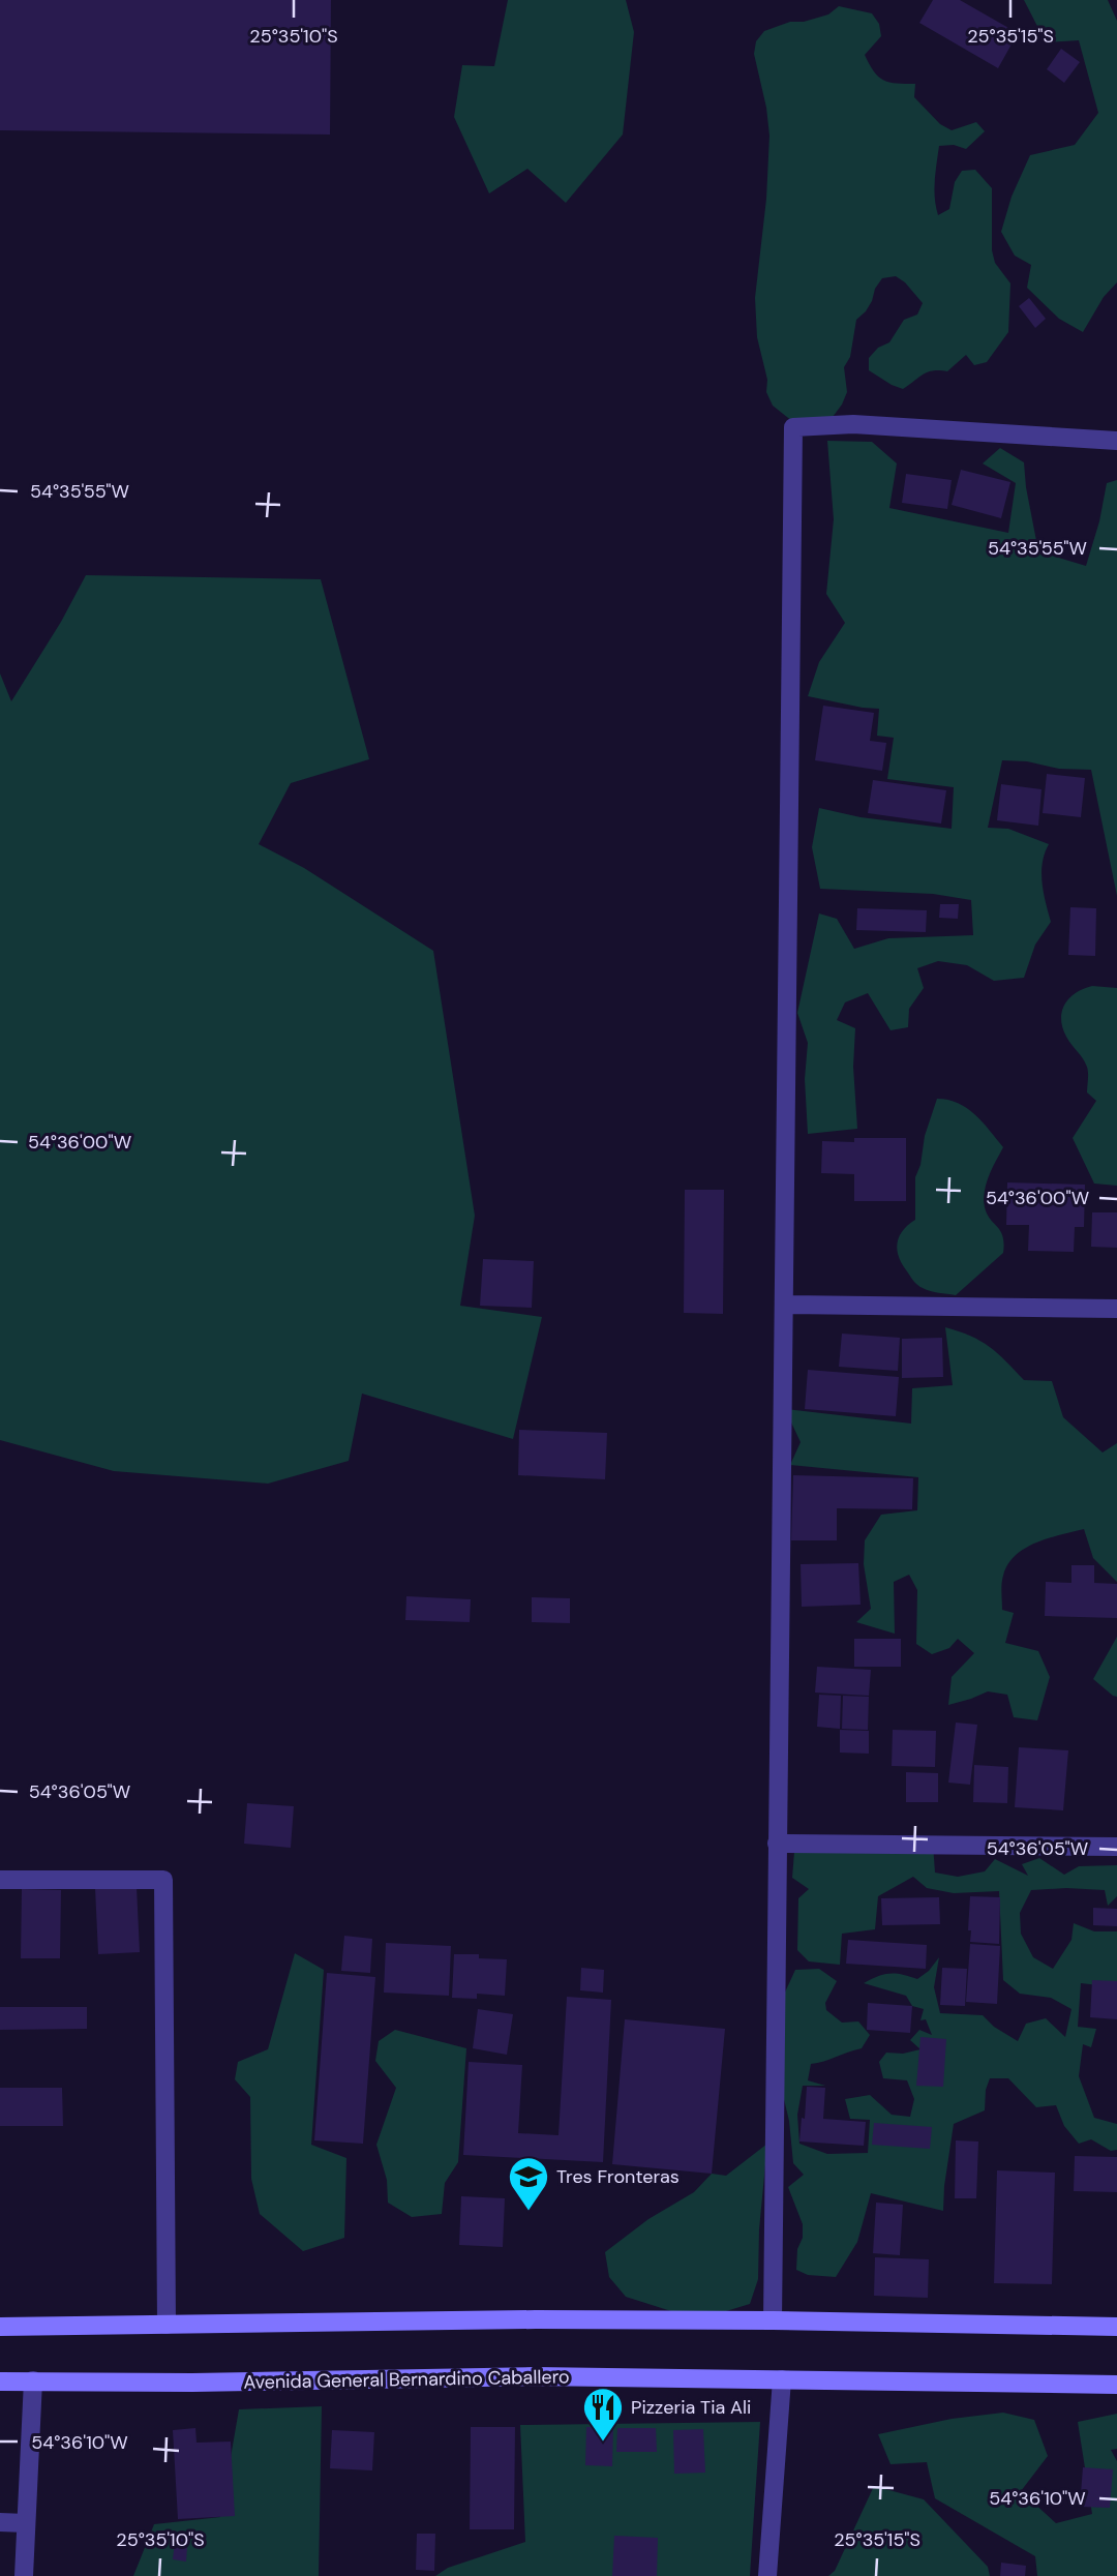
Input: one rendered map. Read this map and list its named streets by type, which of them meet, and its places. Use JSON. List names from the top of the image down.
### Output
{
  "streets": {
    "main road": ["Avenida General Bernardino Caballero"]
  },
  "places": {
    "school or university": ["Tres Fronteras"],
    "restaurant": ["Pizzeria Tia Ali"]
  },
  "coordinates": [
    "25°35'10\"S",
    "25°35'15\"S",
    "54°35'55\"W",
    "54°36'00\"W",
    "54°36'05\"W",
    "54°36'10\"W"
  ]
}
